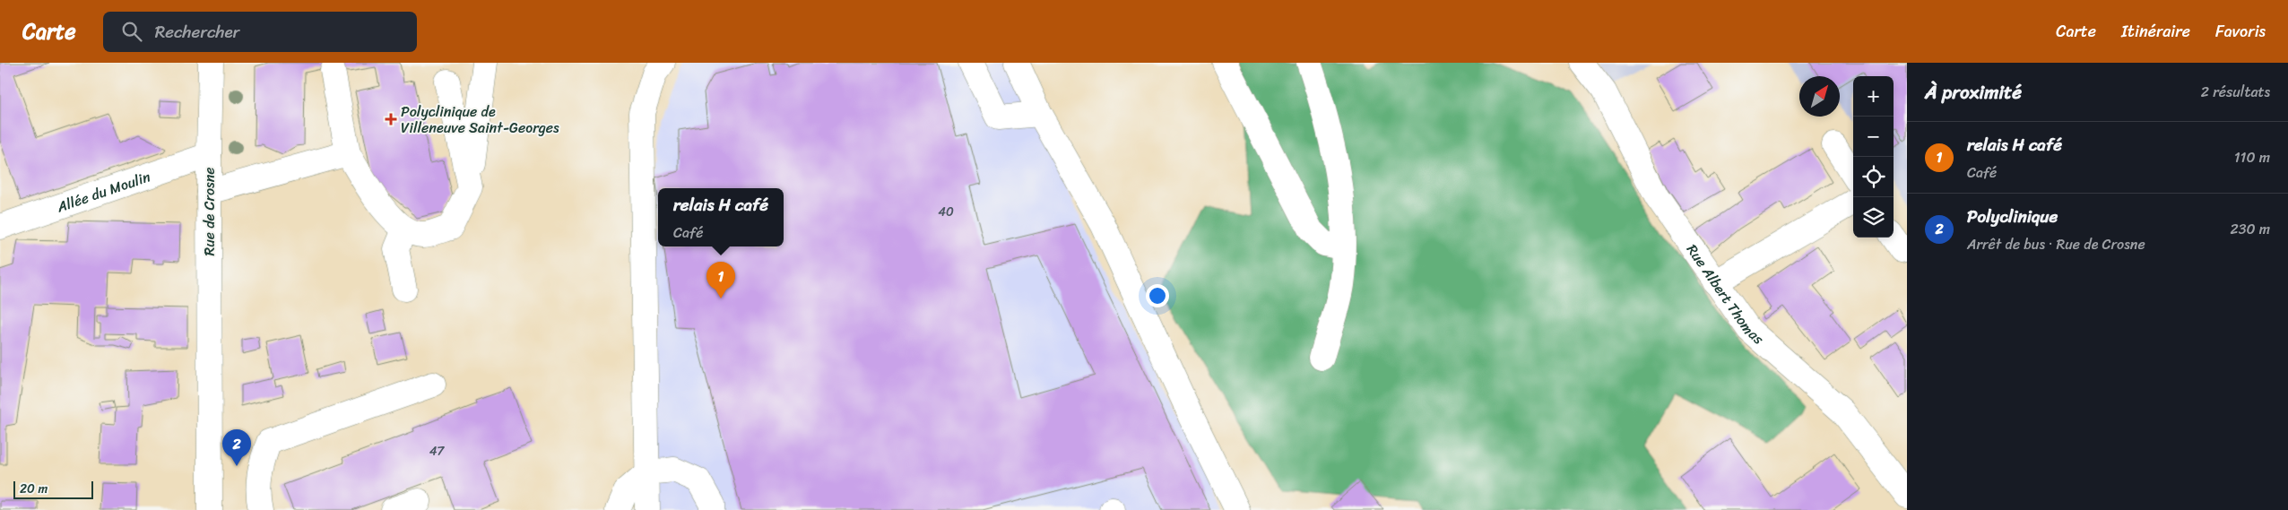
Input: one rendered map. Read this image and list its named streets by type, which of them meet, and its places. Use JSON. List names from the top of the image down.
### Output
{
  "streets": {
    "street": ["Allée du Moulin", "Rue de Crosne", "Rue Albert Thomas"]
  },
  "crossings": [
    ["Allée du Moulin", "Rue de Crosne"]
  ],
  "places": {
    "health": ["Polyclinique de Villeneuve Saint-Georges"]
  },
  "house_numbers": ["40", "47"],
  "scale_bar": "20 m",
  "north": "top right",
  "page": {
    "header": "Carte",
    "search": "Rechercher",
    "nav": ["Carte", "Itinéraire", "Favoris"],
    "heading": ["À proximité", "2 résultats"],
    "map_buttons": ["+", "−"],
    "list": [
      {
        "mark": "1",
        "name": "relais H café",
        "note": "Café",
        "value": "110 m"
      },
      {
        "mark": "2",
        "name": "Polyclinique",
        "note": "Arrêt de bus · Rue de Crosne",
        "value": "230 m"
      }
    ],
    "popup": ["relais H café", "Café"],
    "pins": ["1", "2"],
    "scale": "20 m"
  }
}
